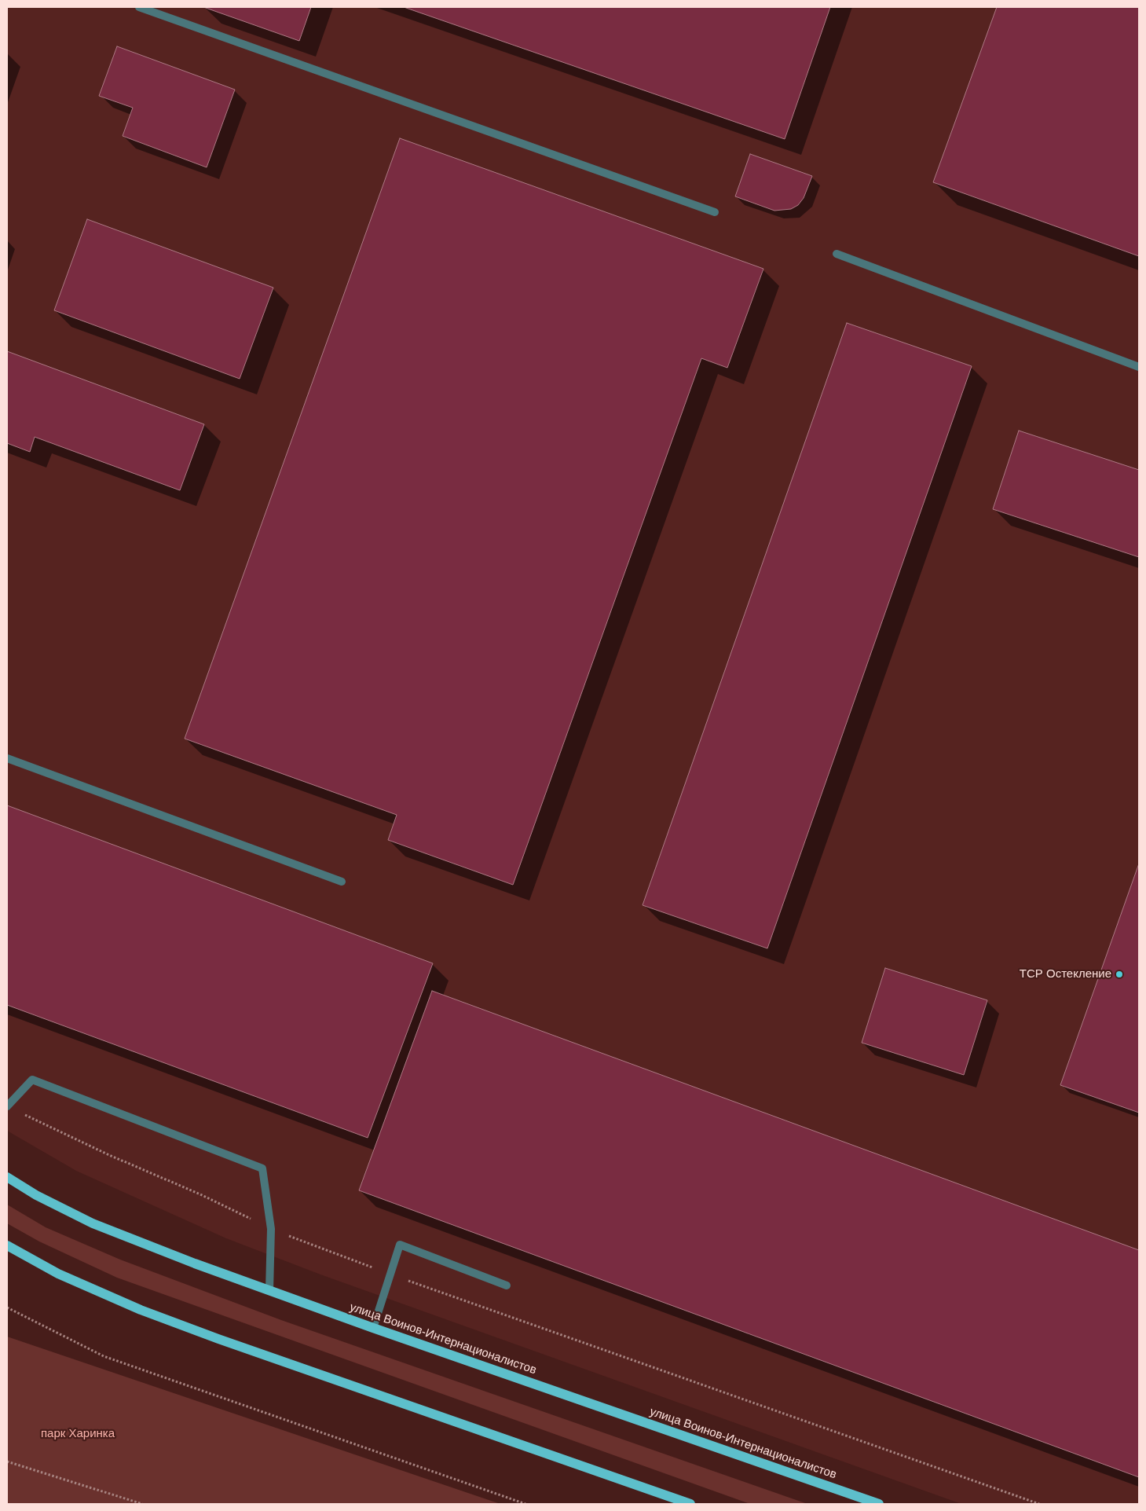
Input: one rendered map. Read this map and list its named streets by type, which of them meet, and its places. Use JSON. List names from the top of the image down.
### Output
{
  "streets": {
    "main road": ["улица Воинов-Интернационалистов"]
  },
  "parks": ["парк Харинка"],
  "places": ["ТСР Остекление"]
}
